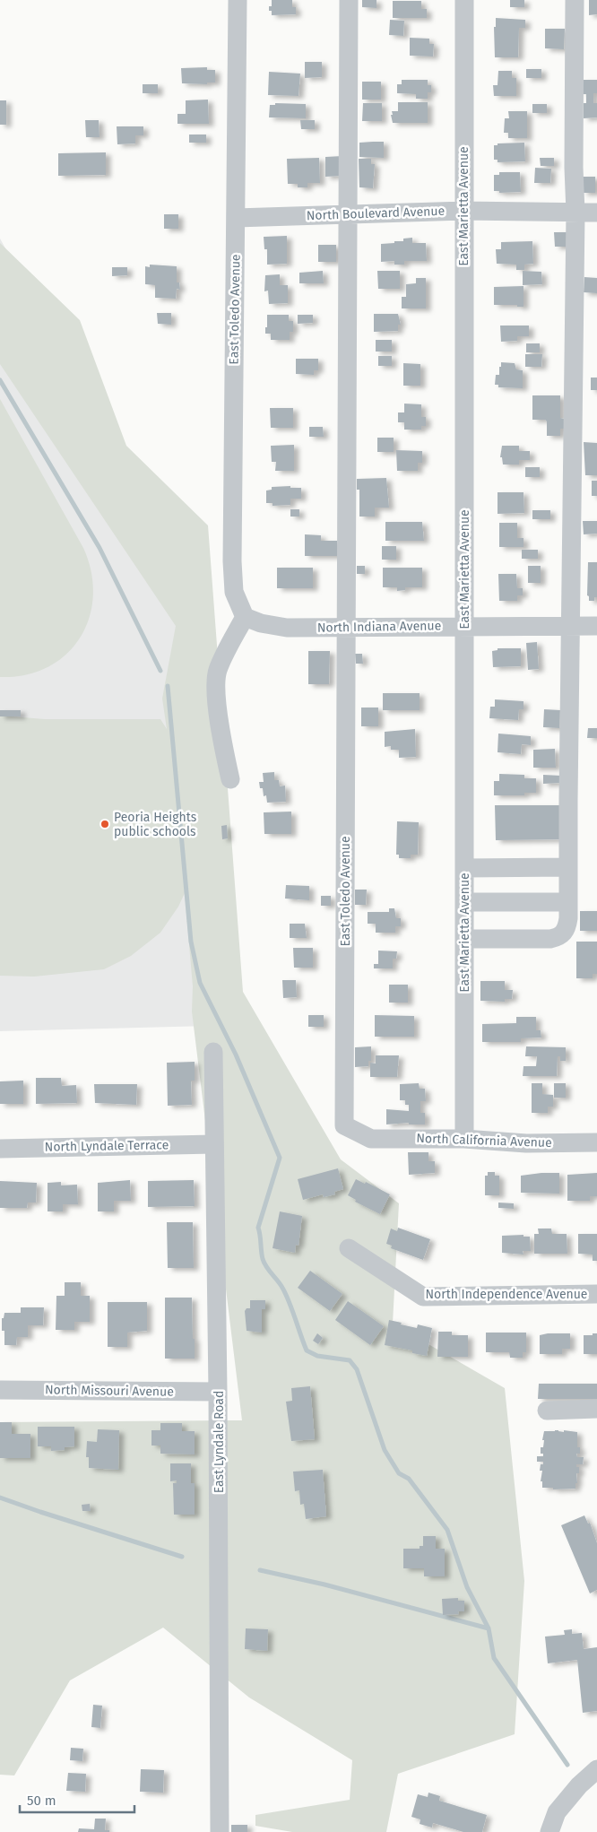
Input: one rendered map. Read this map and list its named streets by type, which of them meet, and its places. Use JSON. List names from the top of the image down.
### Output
{
  "streets": {
    "street": [
      "East Marietta Avenue",
      "North Boulevard Avenue",
      "East Toledo Avenue",
      "North Indiana Avenue",
      "North California Avenue",
      "North Lyndale Terrace",
      "North Independence Avenue",
      "North Missouri Avenue",
      "East Lyndale Road"
    ]
  },
  "crossings": [
    ["East Marietta Avenue", "North Boulevard Avenue"],
    ["East Marietta Avenue", "North Indiana Avenue"],
    ["East Marietta Avenue", "North California Avenue"],
    ["North Boulevard Avenue", "East Toledo Avenue"],
    ["East Toledo Avenue", "North Indiana Avenue"],
    ["East Toledo Avenue", "North California Avenue"],
    ["North Lyndale Terrace", "East Lyndale Road"],
    ["North Missouri Avenue", "East Lyndale Road"]
  ],
  "places": ["Peoria Heights public schools"],
  "scale_bar": "50 m"
}
